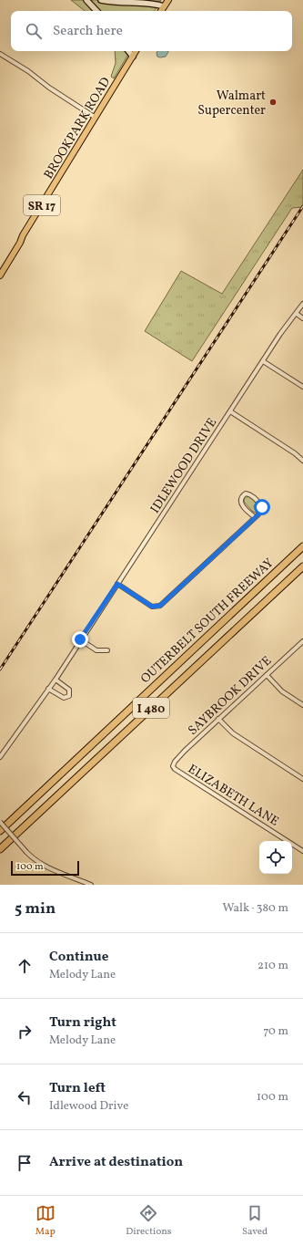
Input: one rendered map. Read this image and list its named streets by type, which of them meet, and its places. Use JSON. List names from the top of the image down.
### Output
{
  "streets": {
    "highway": ["OUTERBELT SOUTH FREEWAY", "I 480"],
    "main road": ["BROOKPARK ROAD", "SR 17"],
    "street": ["IDLEWOOD DRIVE", "SAYBROOK DRIVE", "ELIZABETH LANE"]
  },
  "crossings": [
    ["SAYBROOK DRIVE", "ELIZABETH LANE"]
  ],
  "places": ["Walmart Supercenter"],
  "scale_bar": "100 m",
  "page": {
    "search": "Search here",
    "scale": "100 m",
    "heading": ["5 min", "Walk · 380 m"],
    "list": [
      ["Continue", "Melody Lane", "210 m"],
      ["Turn right", "Melody Lane", "70 m"],
      ["Turn left", "Idlewood Drive", "100 m"],
      "Arrive at destination"
    ],
    "nav": ["Map", "Directions", "Saved"]
  }
}
